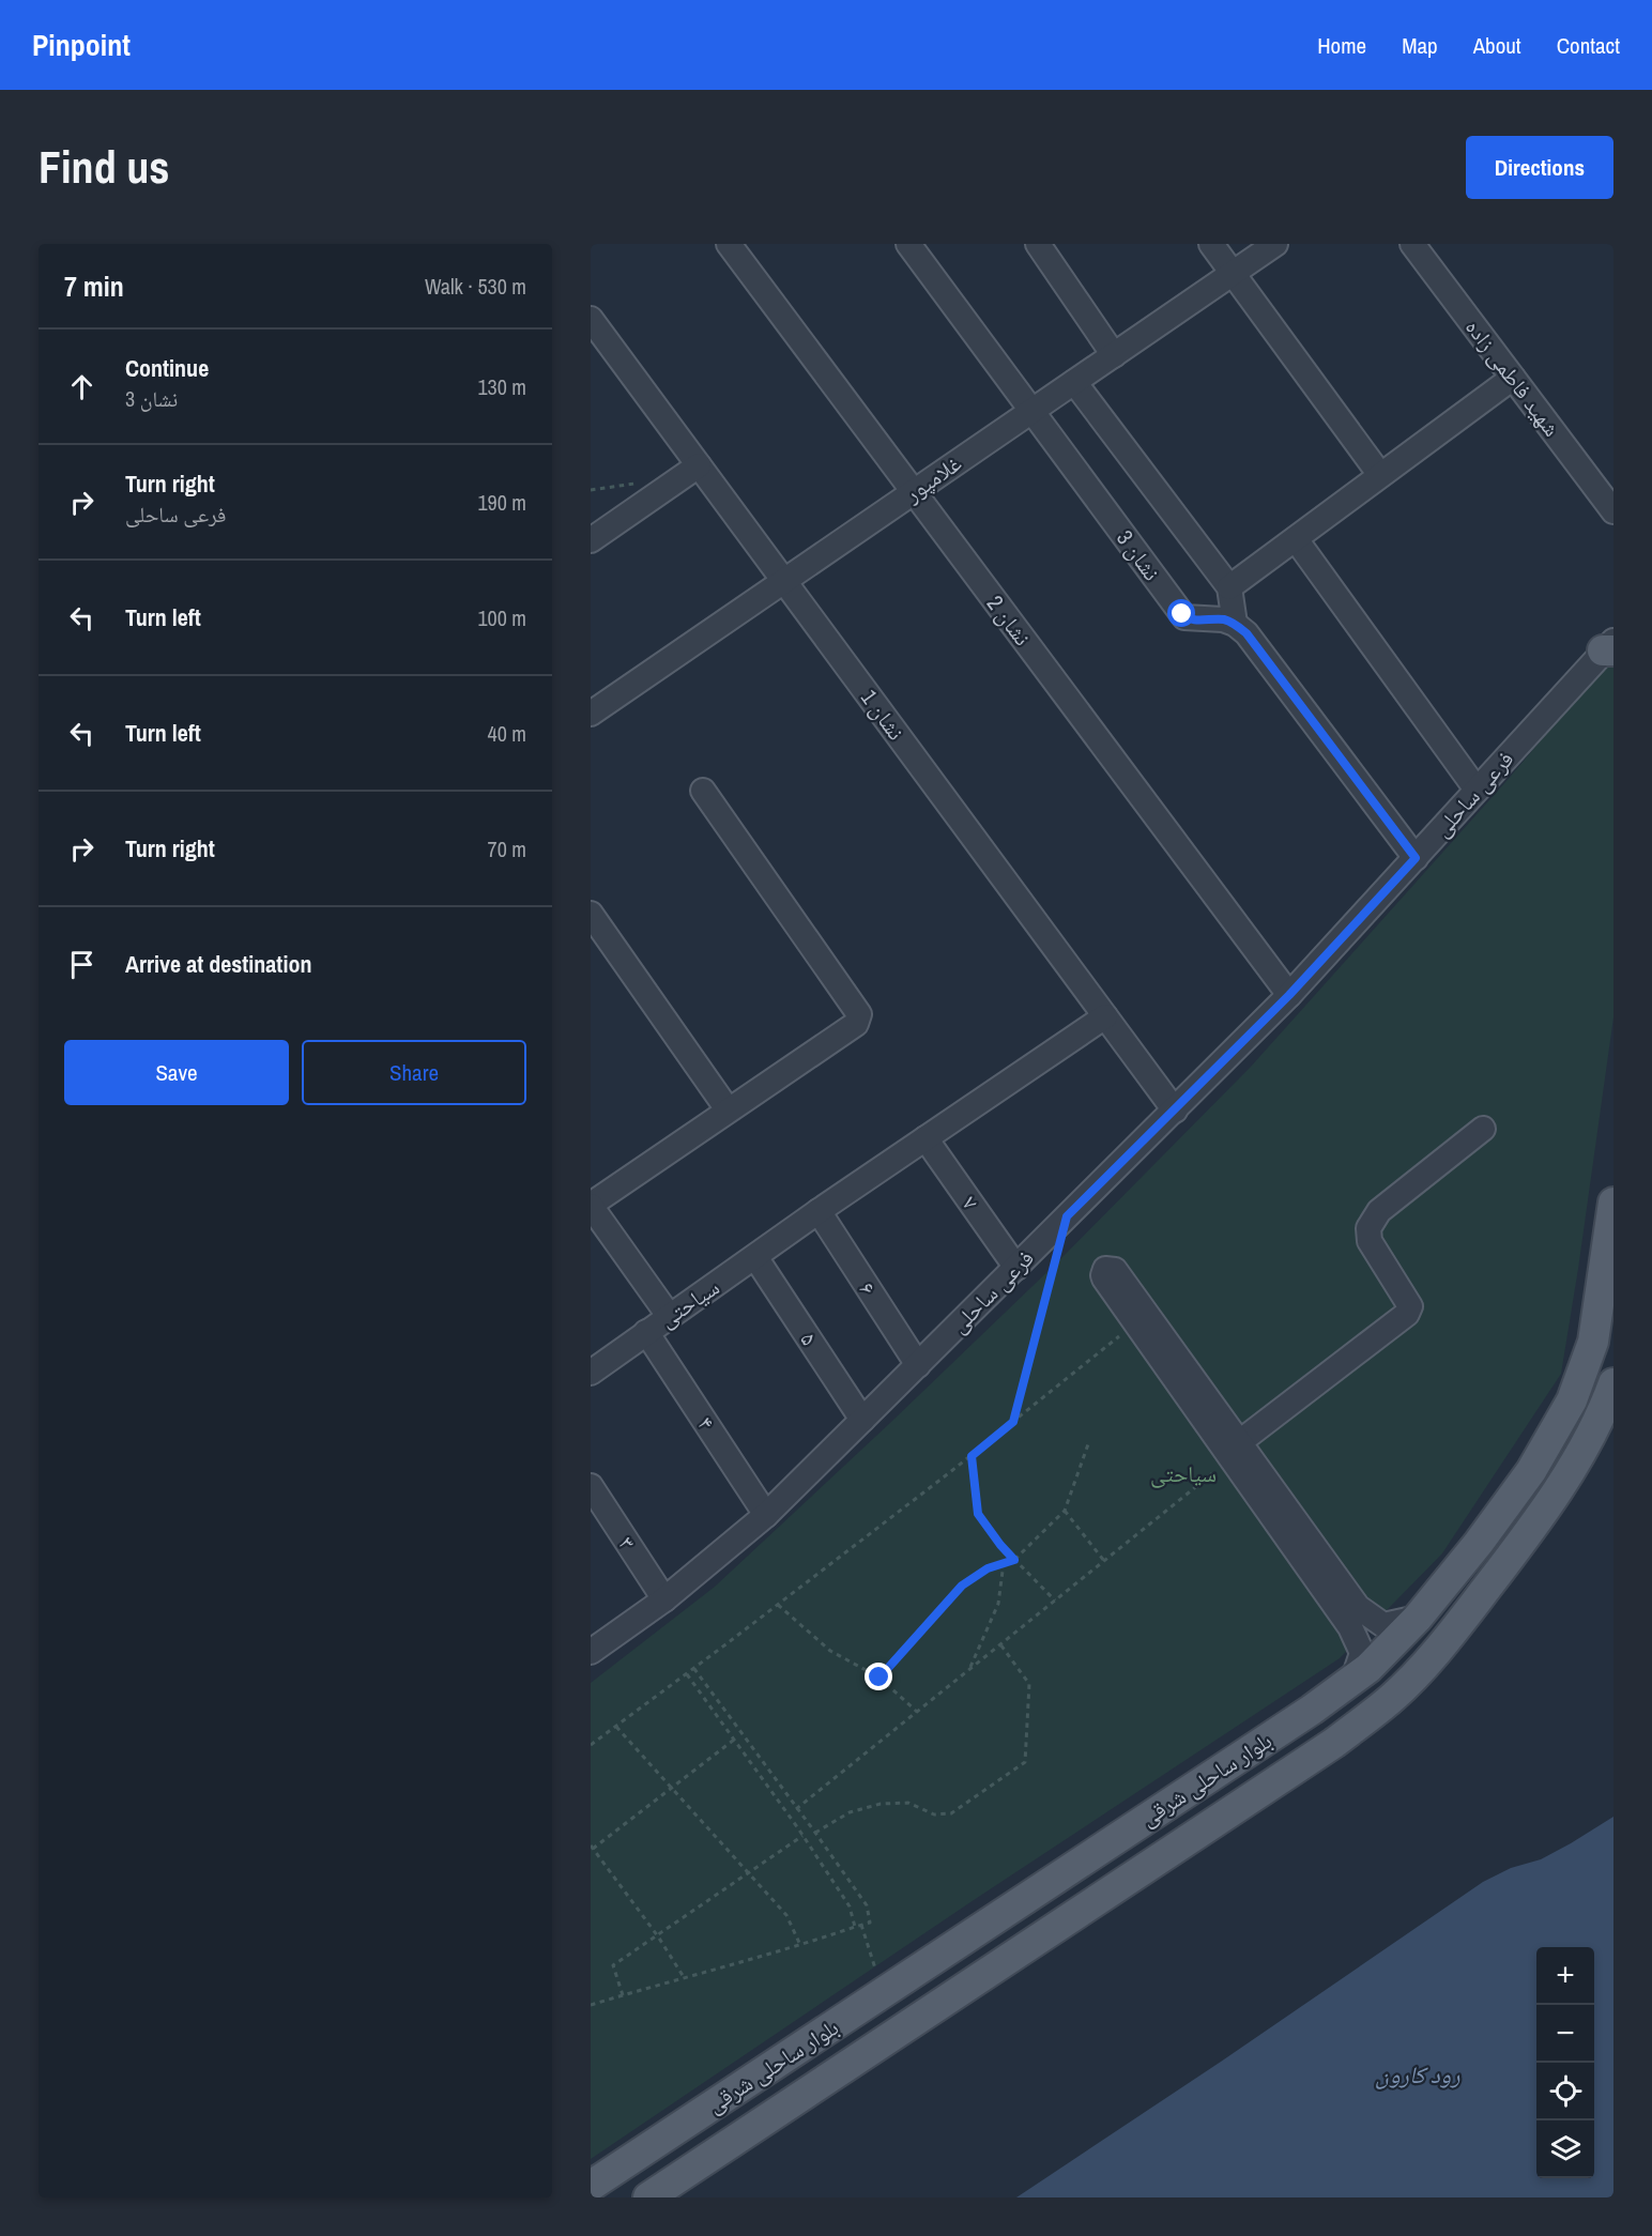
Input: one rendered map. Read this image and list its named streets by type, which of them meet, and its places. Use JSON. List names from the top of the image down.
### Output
{
  "streets": {
    "main road": ["بلوار ساحلی شرقی"],
    "street": [
      "شهید فاطمی زاده",
      "غلامپور",
      "نشان 3",
      "نشان 2",
      "نشان 1",
      "فرعی ساحلی",
      "۷",
      "۶",
      "سیاحتی",
      "۵",
      "۴",
      "۳"
    ]
  },
  "crossings": [
    ["غلامپور", "نشان 3"],
    ["غلامپور", "نشان 2"],
    ["غلامپور", "نشان 1"],
    ["نشان 2", "فرعی ساحلی"],
    ["نشان 1", "فرعی ساحلی"],
    ["نشان 1", "سیاحتی"],
    ["فرعی ساحلی", "۷"],
    ["فرعی ساحلی", "۶"],
    ["فرعی ساحلی", "۵"],
    ["فرعی ساحلی", "۴"],
    ["فرعی ساحلی", "۳"],
    ["۷", "سیاحتی"],
    ["۶", "سیاحتی"],
    ["سیاحتی", "۵"],
    ["سیاحتی", "۴"]
  ],
  "water": ["رود کارون"],
  "parks": ["سیاحتی"],
  "page": {
    "header": "Pinpoint",
    "nav": [
      "Home",
      "Map",
      "About",
      "Contact"
    ],
    "buttons": [
      "Directions",
      ["Save", "Share"]
    ],
    "title": "Find us",
    "heading": ["7 min", "Walk · 530 m"],
    "list": [
      ["Continue", "نشان 3", "130 m"],
      ["Turn right", "فرعی ساحلی", "190 m"],
      ["Turn left", "100 m"],
      ["Turn left", "40 m"],
      ["Turn right", "70 m"],
      "Arrive at destination"
    ],
    "map_buttons": ["+", "−"]
  }
}
